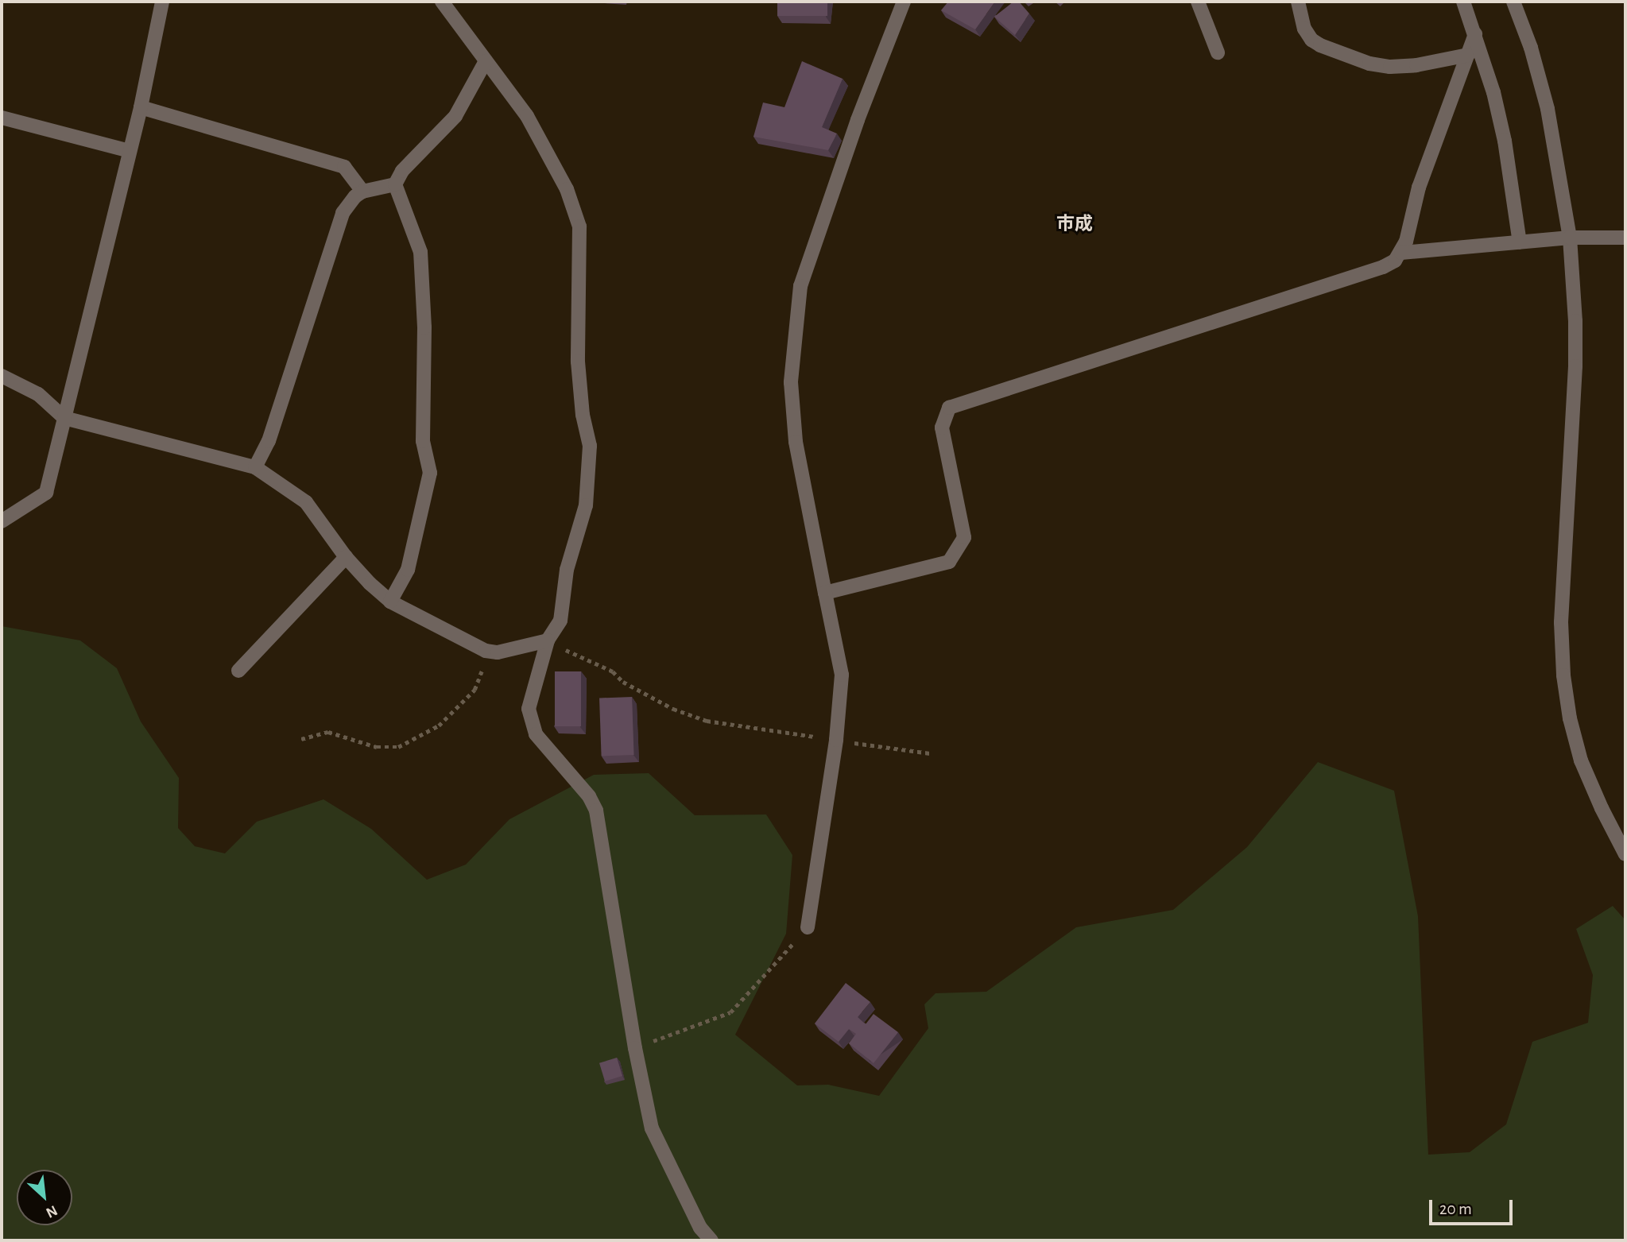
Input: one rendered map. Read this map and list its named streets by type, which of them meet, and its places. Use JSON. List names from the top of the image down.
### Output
{
  "districts": ["市成"],
  "scale_bar": "20 m",
  "north": "bottom right"
}
